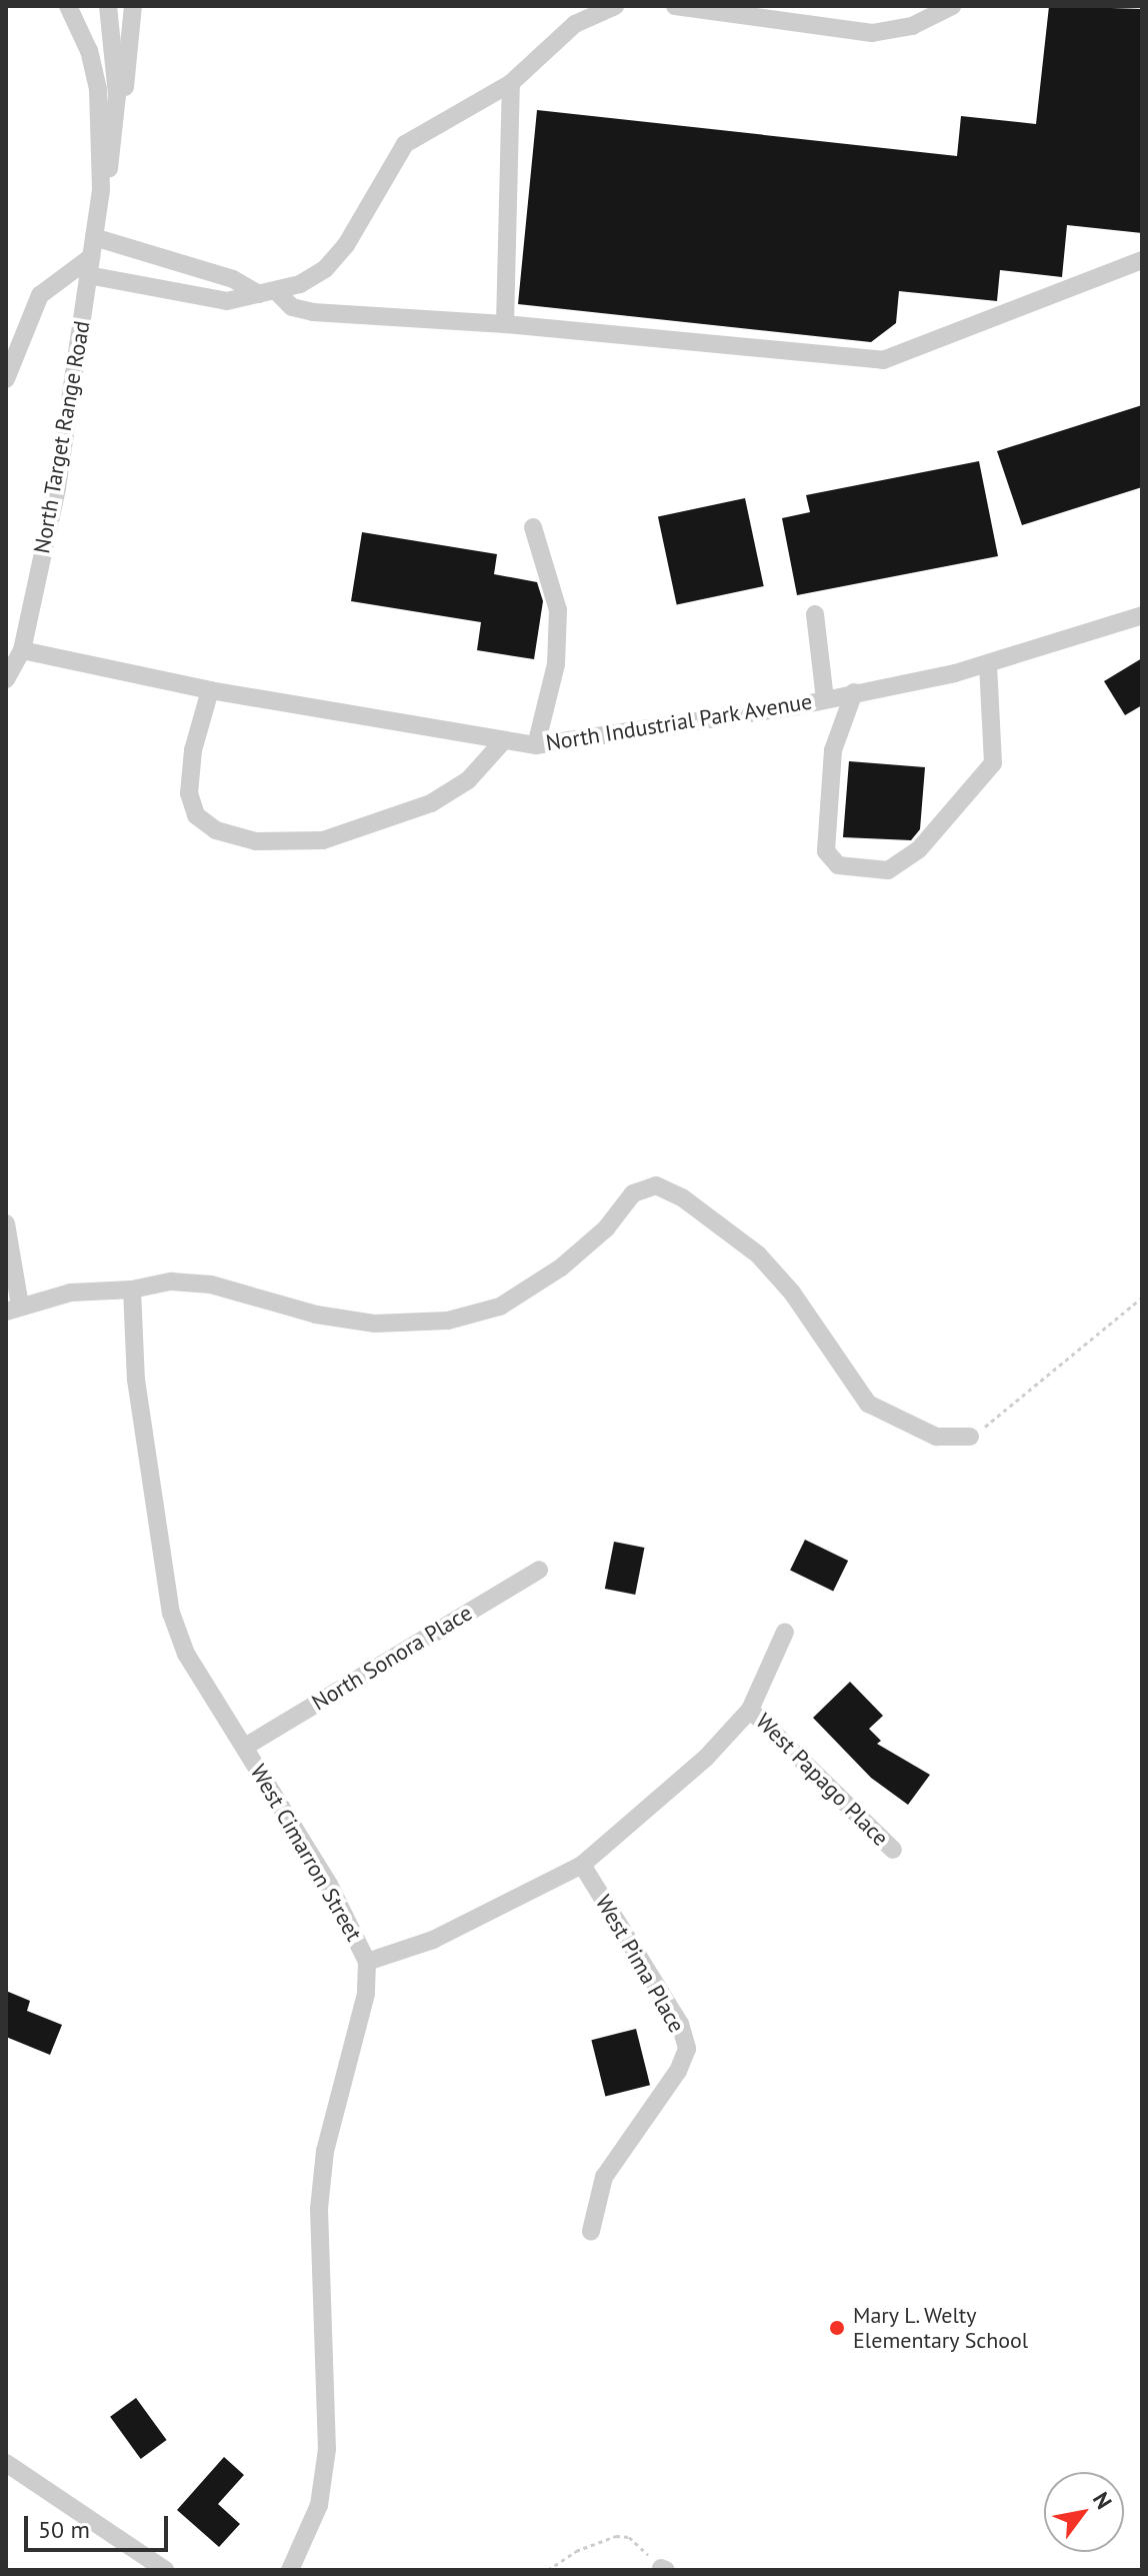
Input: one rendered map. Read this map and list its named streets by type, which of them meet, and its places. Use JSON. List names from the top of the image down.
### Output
{
  "streets": {
    "street": [
      "North Target Range Road",
      "North Industrial Park Avenue",
      "North Sonora Place",
      "West Papago Place",
      "West Cimarron Street",
      "West Pima Place"
    ]
  },
  "crossings": [
    ["North Target Range Road", "North Industrial Park Avenue"],
    ["North Sonora Place", "West Cimarron Street"]
  ],
  "places": ["Mary L. Welty Elementary School"],
  "scale_bar": "50 m",
  "north": "top right"
}
